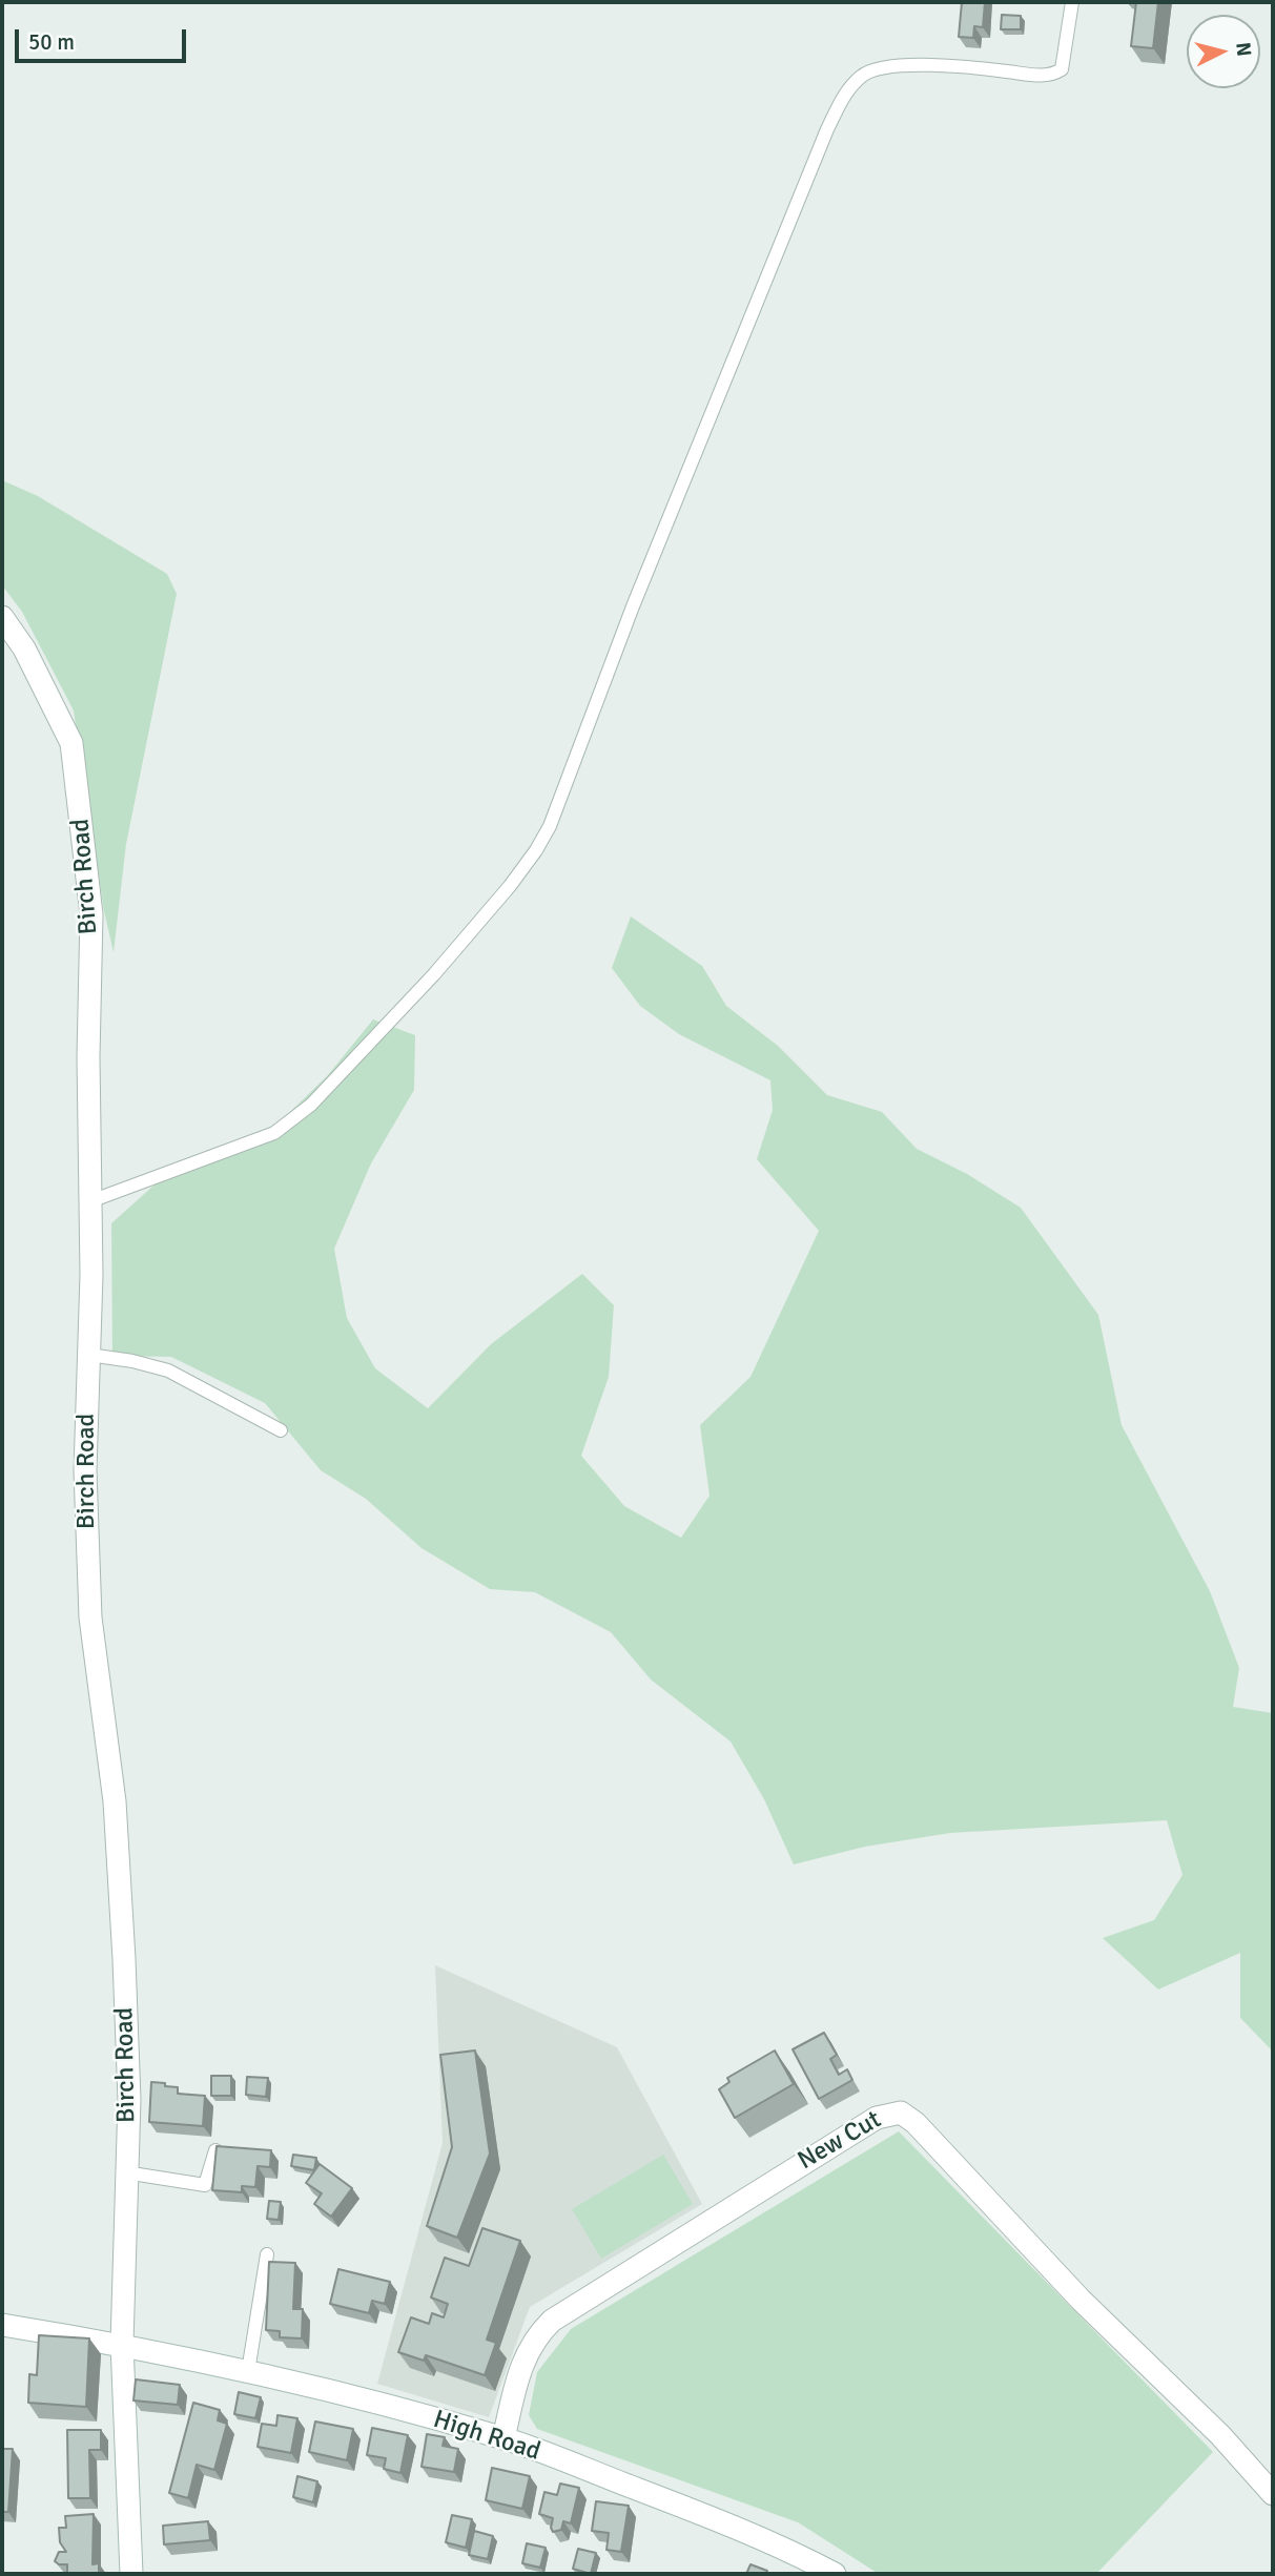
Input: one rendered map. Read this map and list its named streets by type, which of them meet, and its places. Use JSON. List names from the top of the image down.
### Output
{
  "streets": {
    "street": ["Birch Road", "New Cut", "High Road"]
  },
  "crossings": [
    ["Birch Road", "High Road"],
    ["New Cut", "High Road"]
  ],
  "scale_bar": "50 m",
  "north": "right"
}
